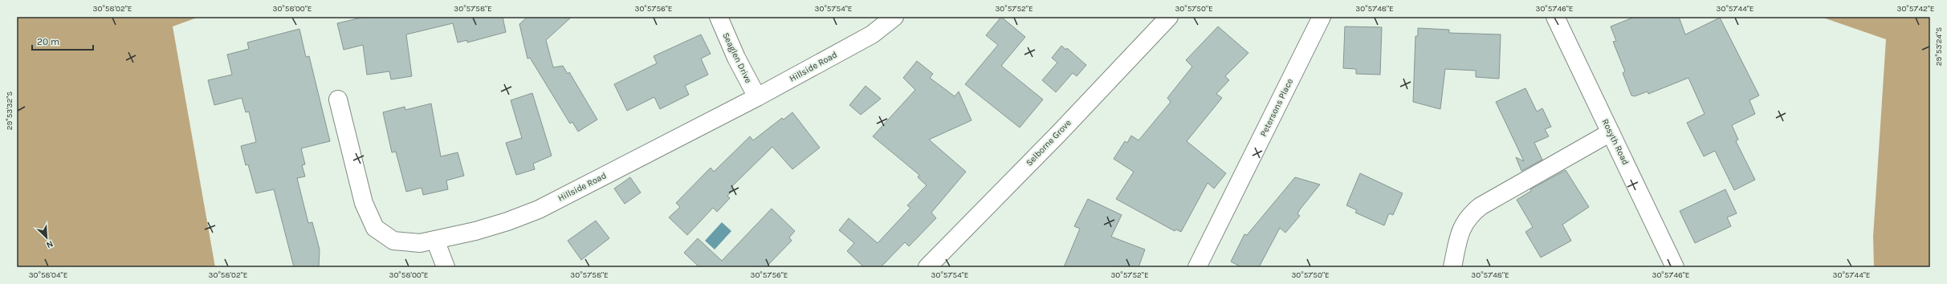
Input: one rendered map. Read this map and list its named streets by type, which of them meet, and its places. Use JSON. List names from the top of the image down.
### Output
{
  "streets": {
    "street": [
      "Seaglen Drive",
      "Hillside Road",
      "Petersons Place",
      "Rosyth Road",
      "Selborne Grove"
    ]
  },
  "crossings": [
    ["Seaglen Drive", "Hillside Road"]
  ],
  "scale_bar": "20 m",
  "north": "bottom right",
  "coordinates": [
    "30°58'02\"E",
    "30°58'00\"E",
    "30°57'58\"E",
    "30°57'56\"E",
    "30°57'54\"E",
    "30°57'52\"E",
    "30°57'50\"E",
    "30°57'48\"E",
    "30°57'46\"E",
    "30°57'44\"E",
    "30°57'42\"E",
    "29°53'24\"S",
    "29°53'32\"S",
    "30°58'04\"E"
  ]
}
